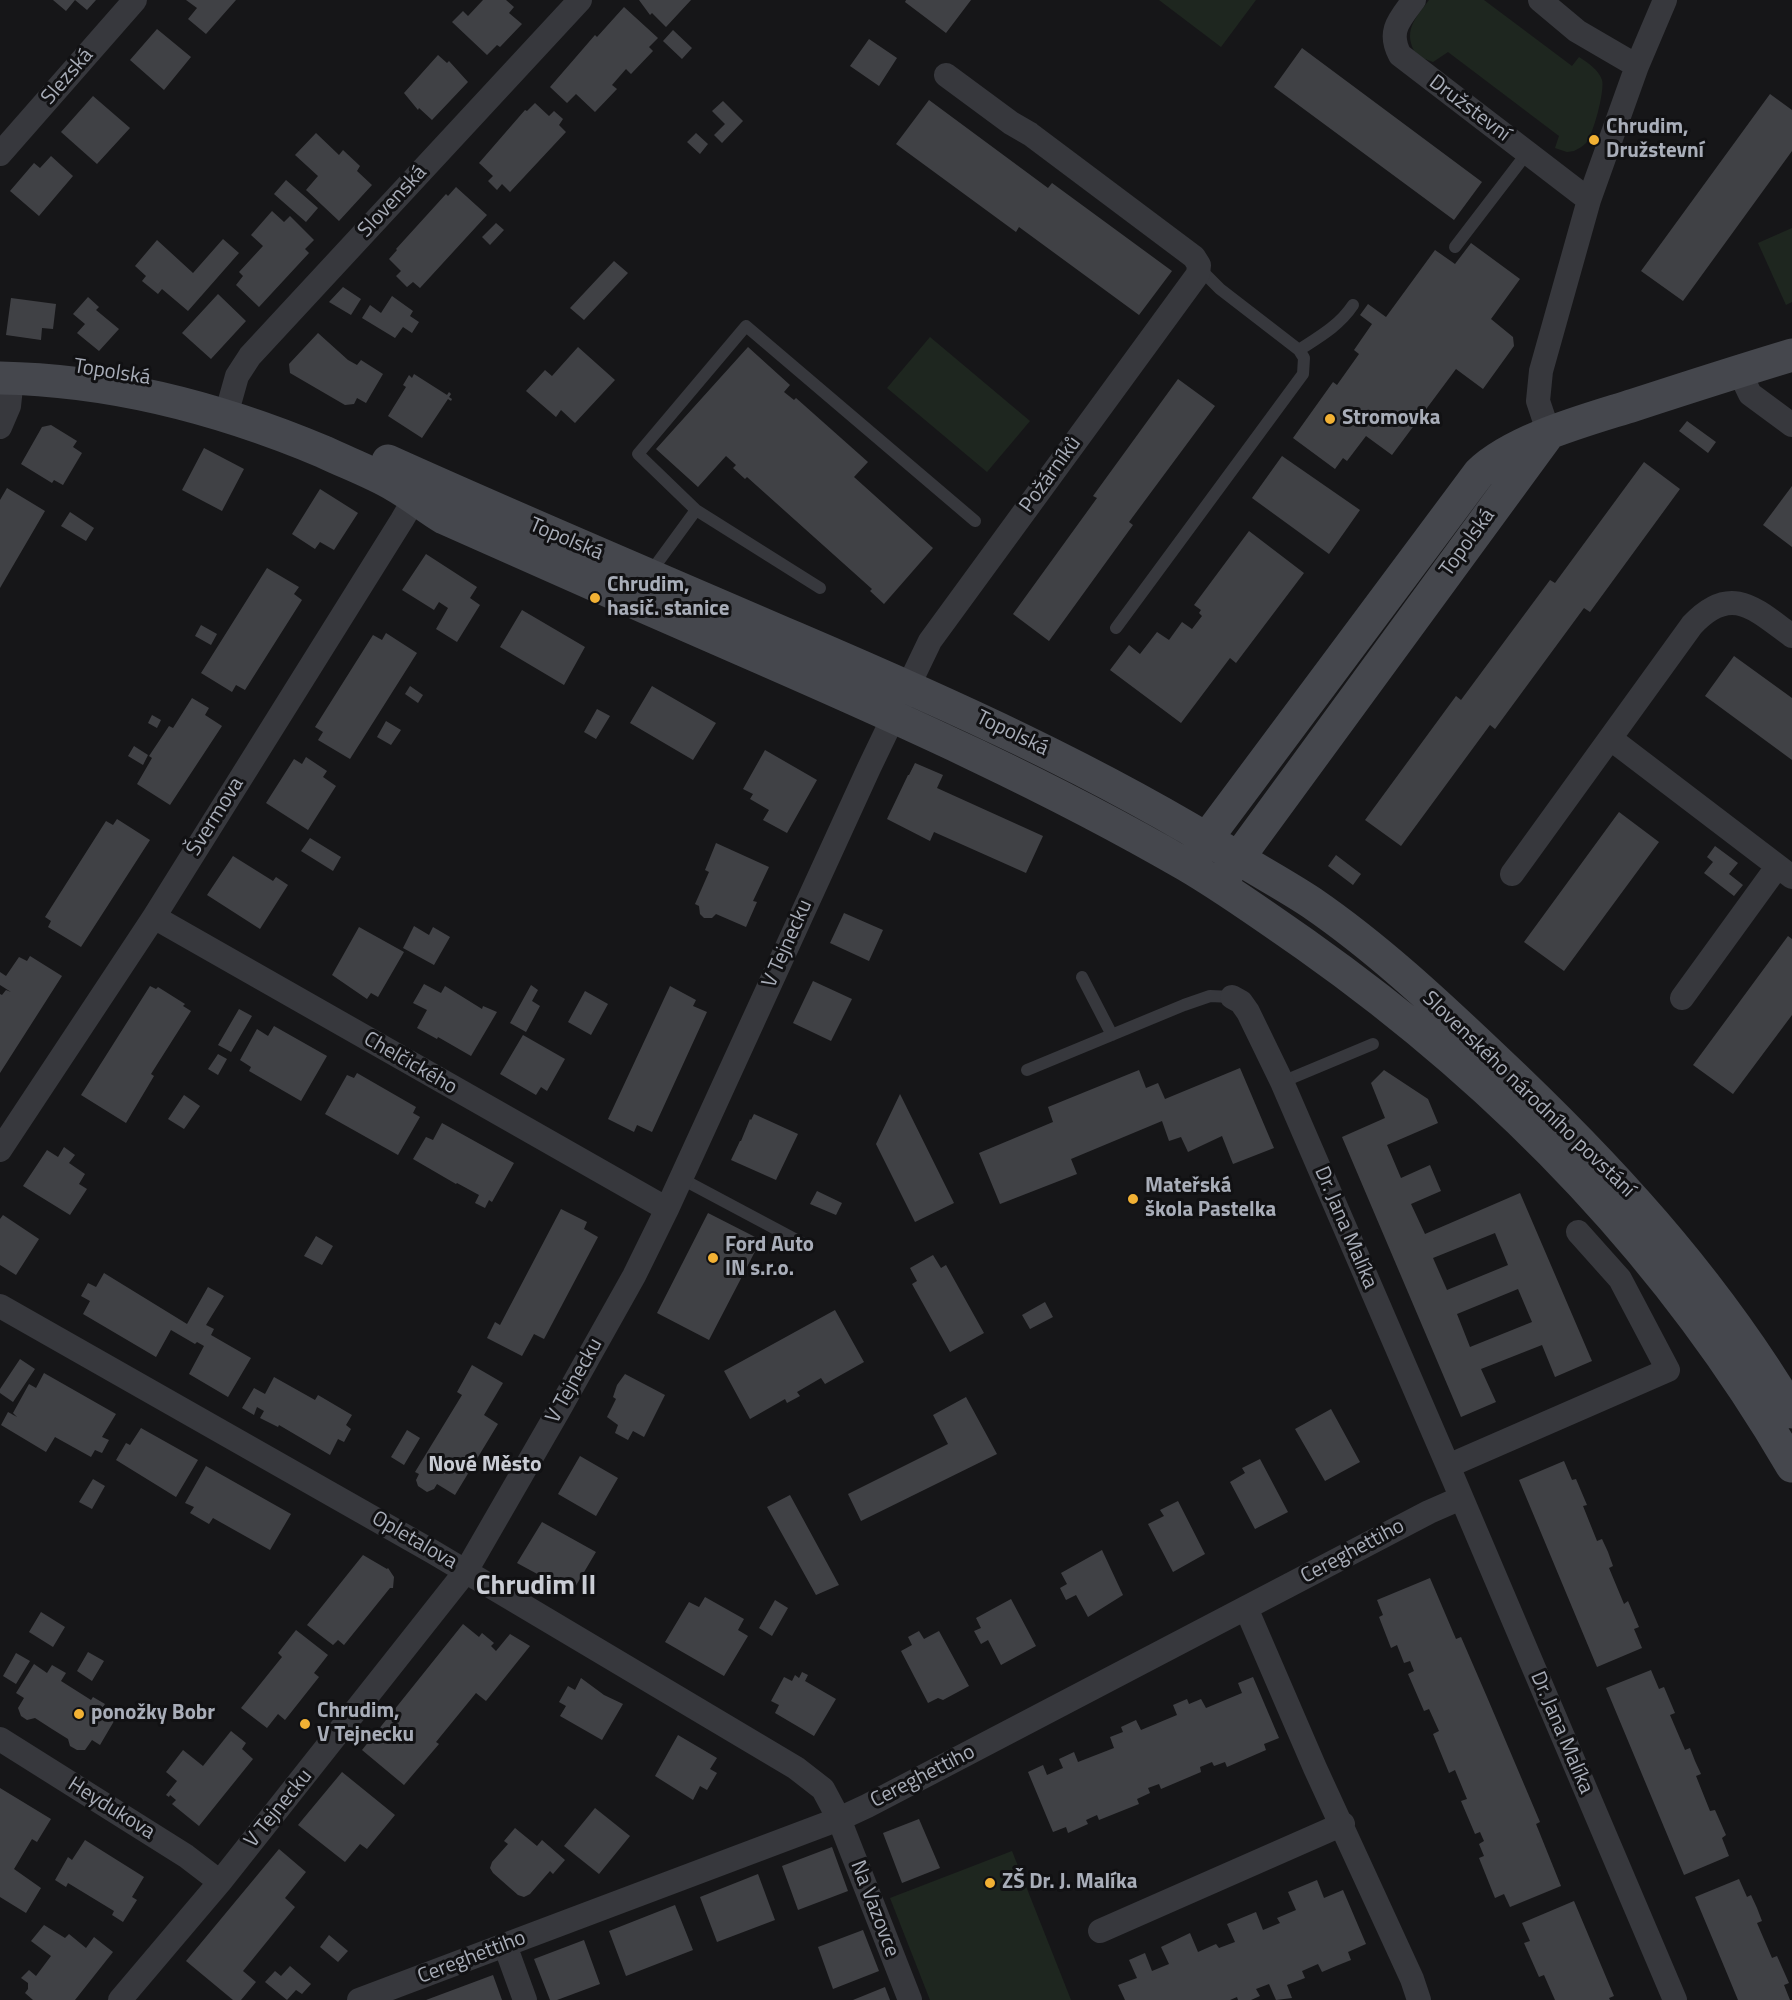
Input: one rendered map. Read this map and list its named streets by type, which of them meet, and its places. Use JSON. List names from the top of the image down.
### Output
{
  "streets": {
    "main road": ["Topolská", "Slovenského národního povstání"],
    "street": [
      "Slezská",
      "Družstevní",
      "Slovenská",
      "Požárníků",
      "Švermova",
      "V Tejnecku",
      "Chelčického",
      "Dr. Jana Malíka",
      "Opletalova",
      "Cereghettiho",
      "Heydukova",
      "Na Vazovce"
    ]
  },
  "crossings": [
    ["Slovenská", "Topolská"],
    ["Topolská", "Požárníků"],
    ["Topolská", "Švermova"],
    ["Topolská", "V Tejnecku"],
    ["Topolská", "Slovenského národního povstání"],
    ["Požárníků", "V Tejnecku"],
    ["Švermova", "Chelčického"],
    ["V Tejnecku", "Chelčického"],
    ["V Tejnecku", "Opletalova"],
    ["V Tejnecku", "Heydukova"],
    ["Dr. Jana Malíka", "Cereghettiho"],
    ["Opletalova", "Cereghettiho"],
    ["Opletalova", "Na Vazovce"],
    ["Cereghettiho", "Na Vazovce"]
  ],
  "districts": ["Nové Město", "Chrudim II"],
  "places": [
    "Chrudim, Družstevní",
    "Stromovka",
    "Chrudim, hasič. stanice",
    "Mateřská škola Pastelka",
    "Ford Auto IN s.r.o.",
    "ponožky Bobr",
    "Chrudim, V Tejnecku",
    "ZŠ Dr. J. Malíka"
  ]
}
